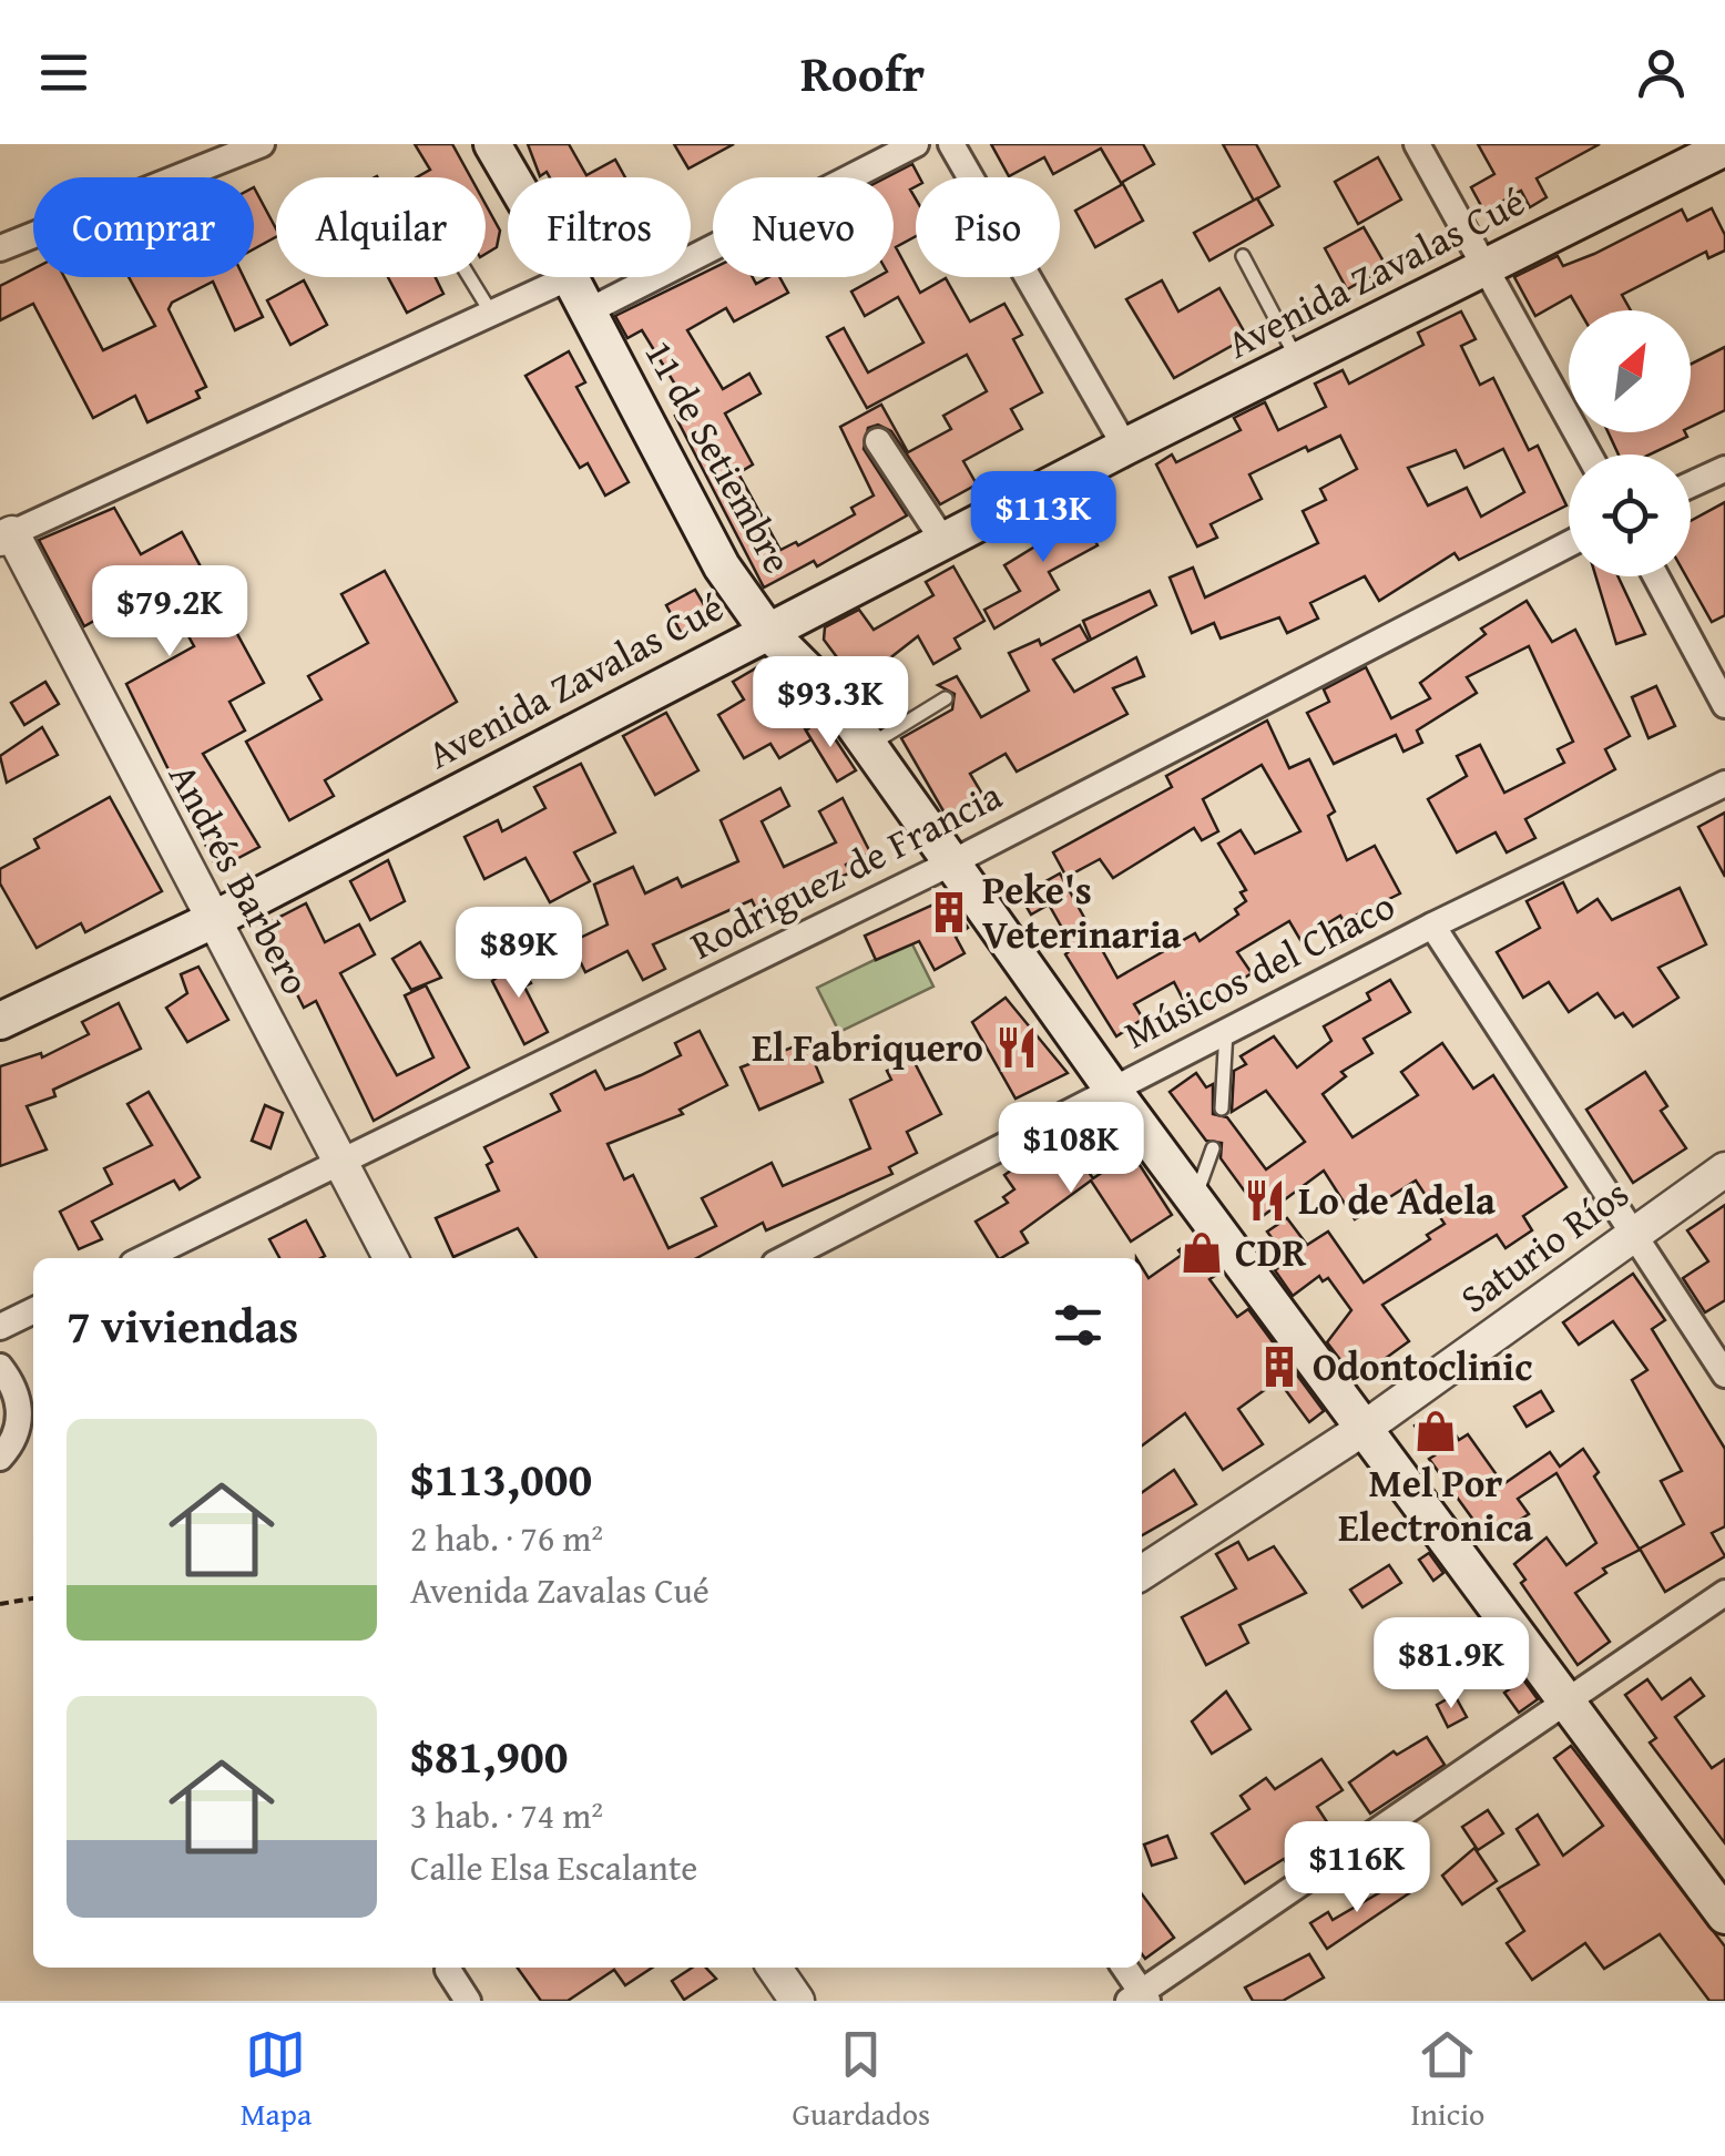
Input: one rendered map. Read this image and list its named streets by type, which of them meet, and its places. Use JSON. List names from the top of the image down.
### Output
{
  "streets": {
    "main road": ["Avenida Zavalas Cué", "11 de Setiembre"],
    "street": [
      "Rodriguez de Francia",
      "Andrés Barbero",
      "Músicos del Chaco",
      "Saturio Ríos"
    ]
  },
  "crossings": [
    ["Avenida Zavalas Cué", "11 de Setiembre"],
    ["Avenida Zavalas Cué", "Andrés Barbero"],
    ["11 de Setiembre", "Rodriguez de Francia"],
    ["11 de Setiembre", "Músicos del Chaco"],
    ["11 de Setiembre", "Saturio Ríos"],
    ["Rodriguez de Francia", "Andrés Barbero"]
  ],
  "places": {
    "building": ["Peke's Veterinaria", "Odontoclinic"],
    "restaurant": ["El Fabriquero", "Lo de Adela"],
    "shop": ["CDR", "Mel Por Electronica"]
  },
  "north": "top right",
  "page": {
    "header": "Roofr",
    "chip": [
      "Comprar",
      "Alquilar",
      "Filtros",
      "Nuevo",
      "Piso"
    ],
    "price": [
      "$113K",
      "$79.2K",
      "$93.3K",
      "$89K",
      "$108K",
      "$81.9K",
      "$116K"
    ],
    "heading": "7 viviendas",
    "list": [
      {
        "name": "$113,000",
        "note": "2 hab. · 76 m² · Avenida Zavalas Cué"
      },
      {
        "name": "$81,900",
        "note": "3 hab. · 74 m² · Calle Elsa Escalante"
      }
    ],
    "tabs": ["Mapa", "Guardados", "Inicio"]
  }
}
